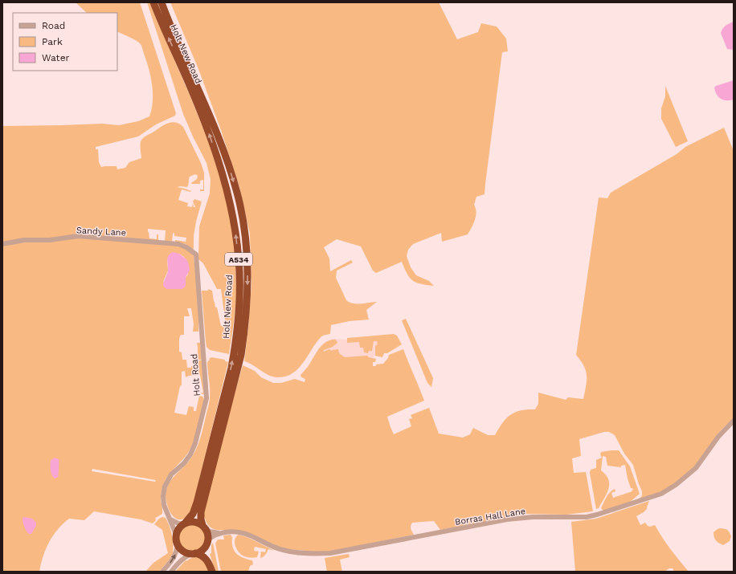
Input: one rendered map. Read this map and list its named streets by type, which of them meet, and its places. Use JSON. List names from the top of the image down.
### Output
{
  "streets": {
    "highway": ["Holt New Road", "A534"],
    "street": ["Sandy Lane", "Holt Road", "Borras Hall Lane"]
  },
  "crossings": [
    ["Holt New Road", "Holt Road"],
    ["Holt New Road", "Borras Hall Lane"],
    ["Sandy Lane", "Holt Road"],
    ["Holt Road", "Borras Hall Lane"]
  ],
  "legend": ["Road", "Park", "Water"]
}
